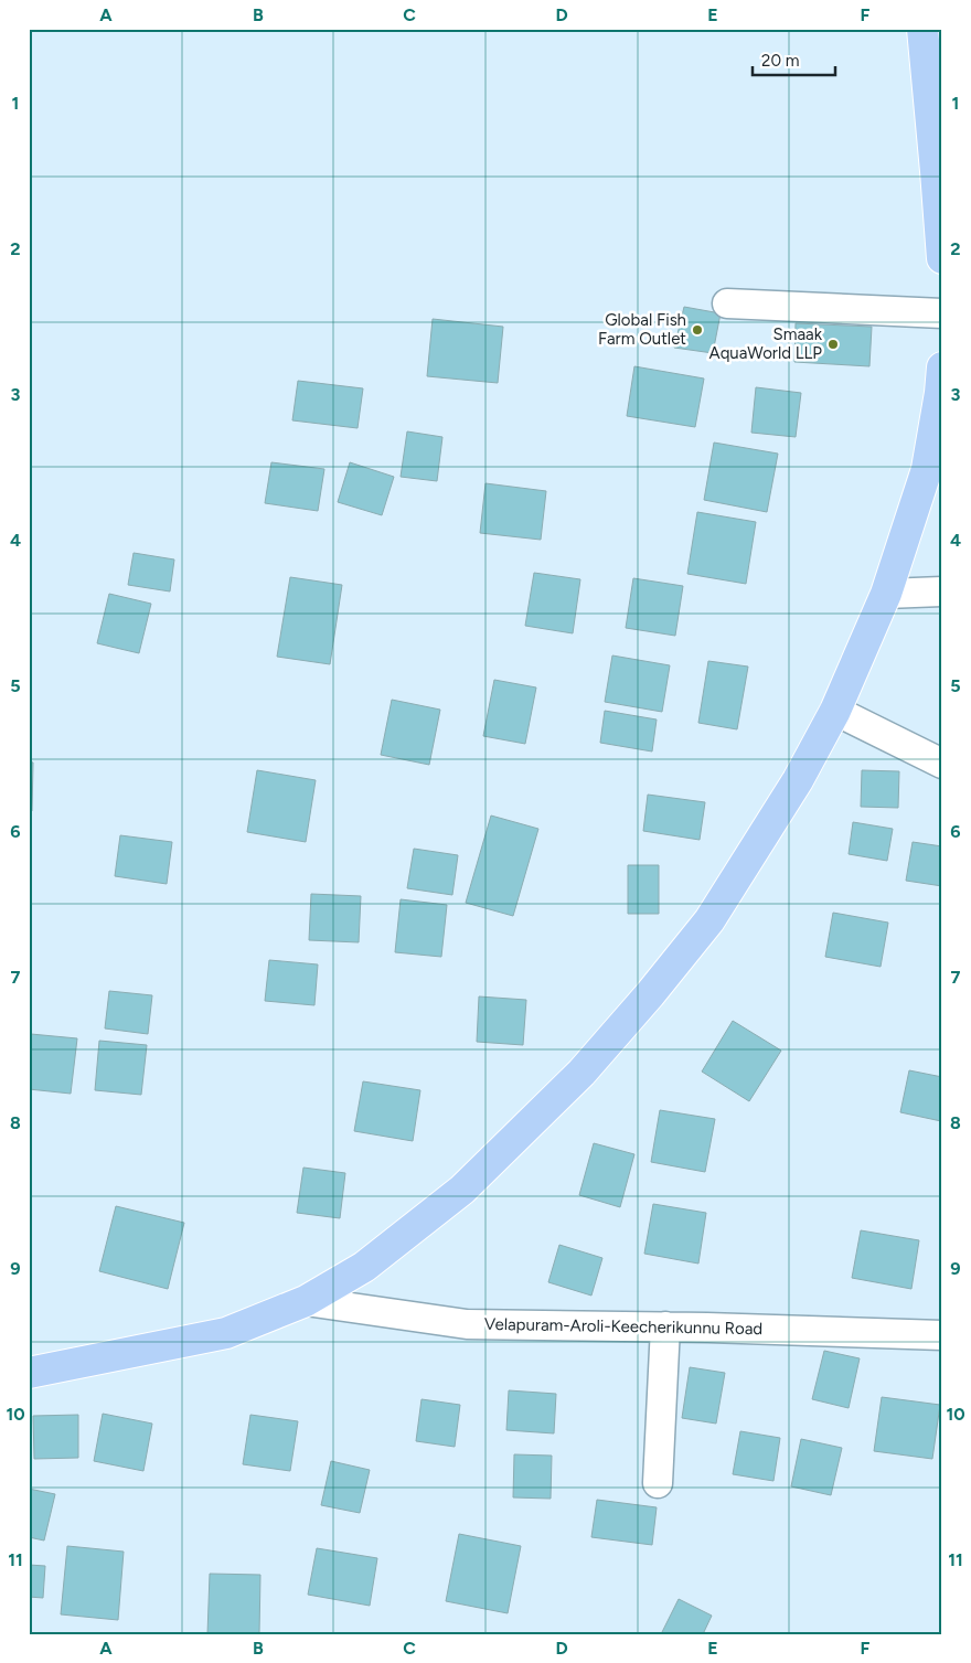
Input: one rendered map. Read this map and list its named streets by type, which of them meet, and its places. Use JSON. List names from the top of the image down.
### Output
{
  "streets": {
    "street": ["Velapuram-Aroli-Keecherikunnu Road"]
  },
  "places": ["Global Fish Farm Outlet", "Smaak AquaWorld LLP"],
  "scale_bar": "20 m",
  "grid": {
    "columns": [
      "A",
      "B",
      "C",
      "D",
      "E",
      "F"
    ],
    "rows": [
      "1",
      "2",
      "3",
      "4",
      "5",
      "6",
      "7",
      "8",
      "9",
      "10",
      "11"
    ]
  }
}
